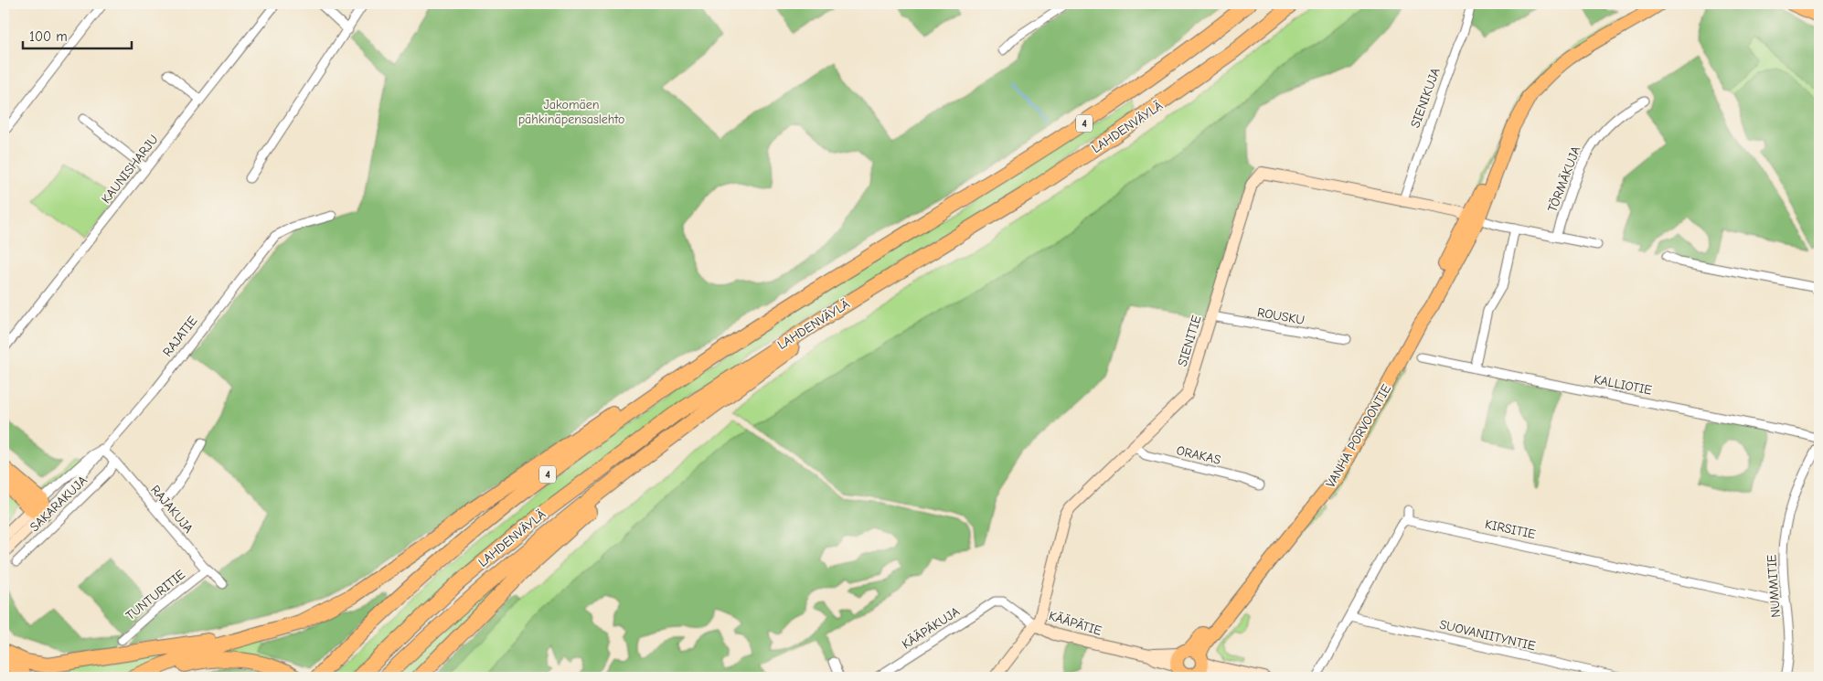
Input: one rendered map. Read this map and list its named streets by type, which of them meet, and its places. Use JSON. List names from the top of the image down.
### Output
{
  "streets": {
    "highway": ["4", "LAHDENVÄYLÄ"],
    "main road": ["VANHA PORVOONTIE"],
    "street": [
      "SIENIKUJA",
      "KAUNISHARJU",
      "TÖRMÄKUJA",
      "ROUSKU",
      "RAJATIE",
      "SIENITIE",
      "KALLIOTIE",
      "ORAKAS",
      "SAKARAKUJA",
      "RAJAKUJA",
      "KIRSITIE",
      "NUMMITIE",
      "TUNTURITIE",
      "KÄÄPÄTIE",
      "KÄÄPÄKUJA",
      "SUOVANIITYNTIE"
    ]
  },
  "crossings": [
    ["SIENIKUJA", "SIENITIE"],
    ["ROUSKU", "SIENITIE"],
    ["RAJATIE", "RAJAKUJA"],
    ["SIENITIE", "VANHA PORVOONTIE"],
    ["SIENITIE", "ORAKAS"],
    ["SIENITIE", "KÄÄPÄTIE"],
    ["VANHA PORVOONTIE", "KÄÄPÄTIE"],
    ["SAKARAKUJA", "RAJAKUJA"],
    ["RAJAKUJA", "TUNTURITIE"],
    ["KIRSITIE", "NUMMITIE"],
    ["KÄÄPÄTIE", "KÄÄPÄKUJA"]
  ],
  "parks": ["Jakomäen pähkinäpensaslehto"],
  "scale_bar": "100 m"
}
